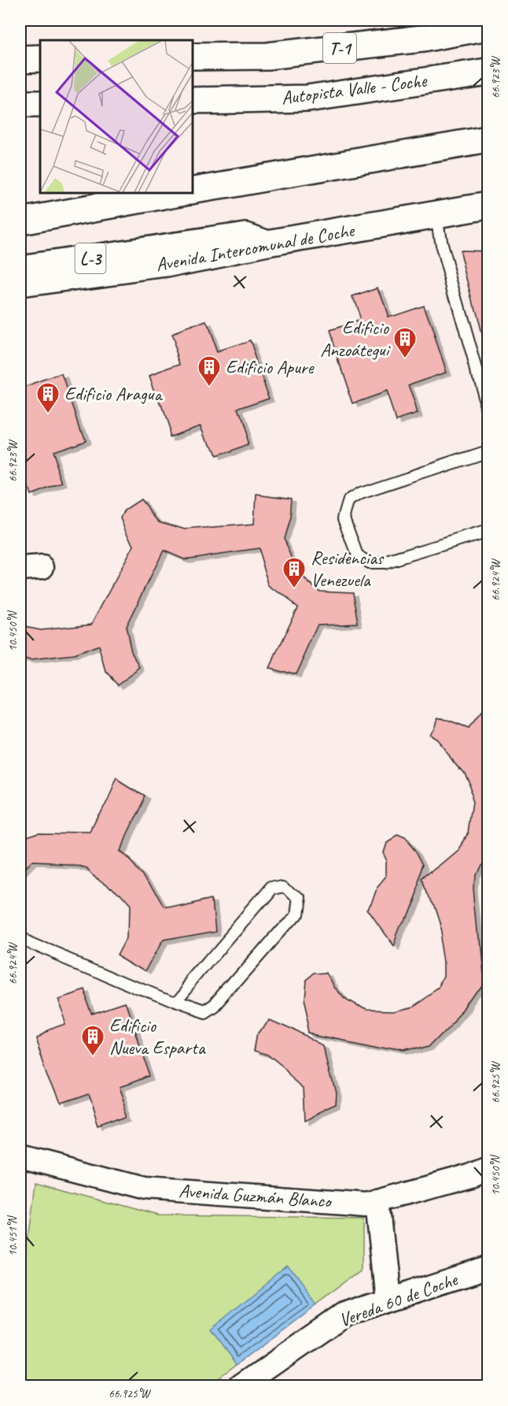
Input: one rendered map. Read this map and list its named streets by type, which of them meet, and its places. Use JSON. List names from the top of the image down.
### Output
{
  "streets": {
    "main road": [
      "T-1",
      "Autopista Valle - Coche",
      "Avenida Intercomunal de Coche",
      "L-3"
    ],
    "street": ["Avenida Guzmán Blanco", "Vereda 60 de Coche"]
  },
  "crossings": [
    ["Avenida Intercomunal de Coche", "L-3"]
  ],
  "places": {
    "building": [
      "Edificio Anzoátegui",
      "Edificio Apure",
      "Edificio Aragua",
      "Residencias Venezuela",
      "Edificio Nueva Esparta"
    ]
  },
  "coordinates": [
    "66.923°W",
    "66.924°W",
    "10.450°N",
    "66.925°W",
    "10.451°N"
  ]
}
